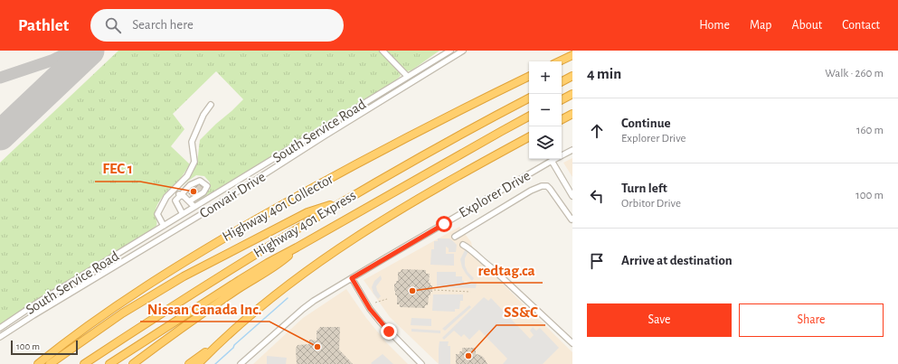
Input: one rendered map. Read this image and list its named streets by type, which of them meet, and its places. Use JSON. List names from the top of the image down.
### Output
{
  "streets": {
    "highway": ["Highway 401 Collector", "Highway 401 Express"],
    "street": ["South Service Road", "Explorer Drive", "Convair Drive"]
  },
  "places": [
    "FEC 1",
    "redtag.ca",
    "Nissan Canada Inc.",
    "SS&C"
  ],
  "scale_bar": "100 m",
  "page": {
    "header": "Pathlet",
    "search": "Search here",
    "nav": [
      "Home",
      "Map",
      "About",
      "Contact"
    ],
    "heading": ["4 min", "Walk · 260 m"],
    "map_buttons": ["+", "−"],
    "list": [
      ["Continue", "Explorer Drive", "160 m"],
      ["Turn left", "Orbitor Drive", "100 m"],
      "Arrive at destination"
    ],
    "buttons": ["Save", "Share"],
    "scale": "100 m"
  }
}
